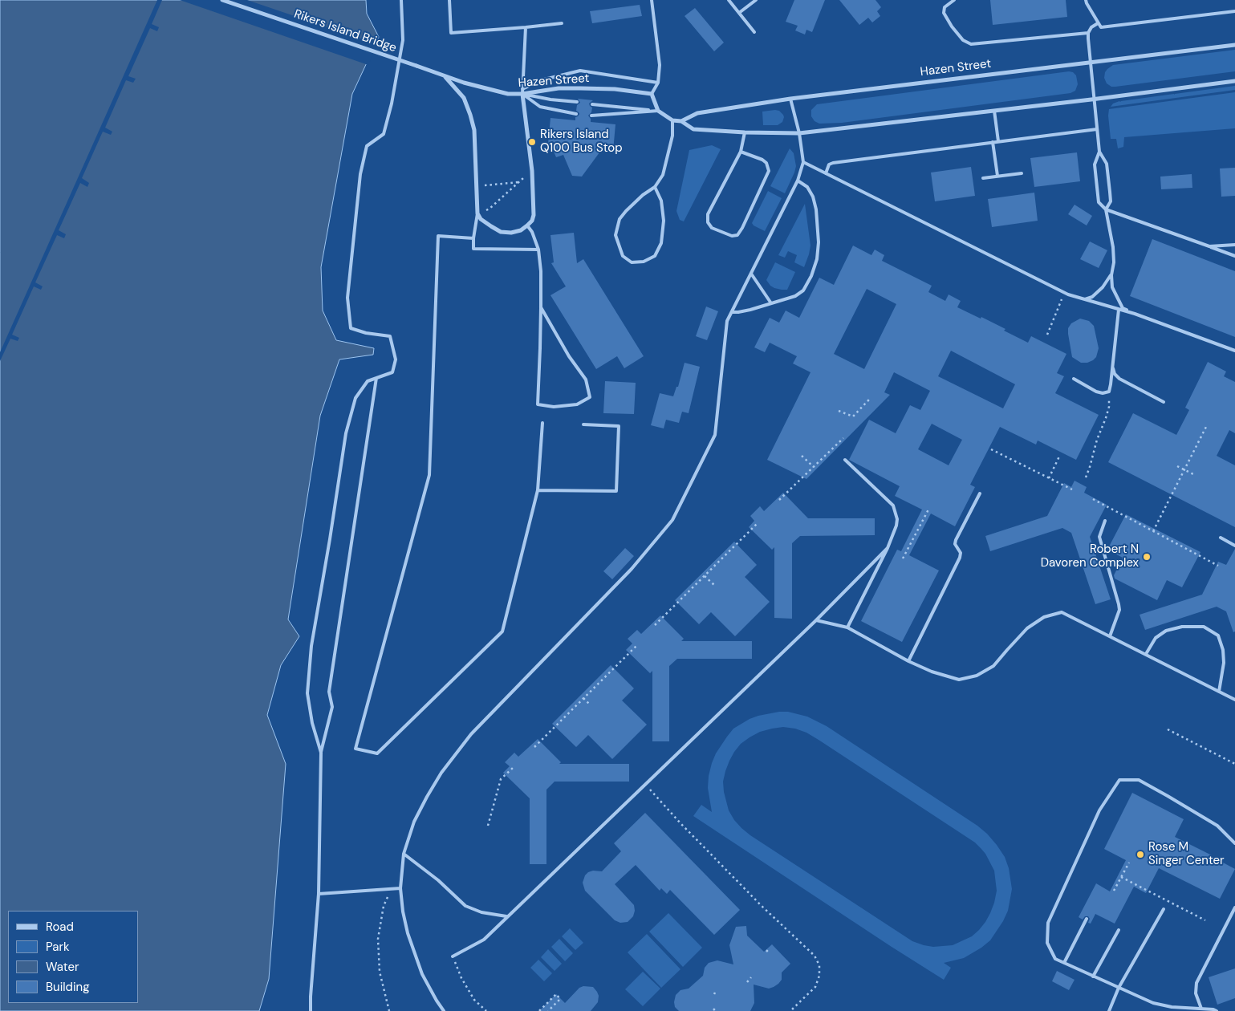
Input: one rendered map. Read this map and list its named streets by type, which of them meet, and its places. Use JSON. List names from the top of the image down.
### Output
{
  "streets": {
    "street": ["Rikers Island Bridge", "Hazen Street"]
  },
  "crossings": [
    ["Rikers Island Bridge", "Hazen Street"]
  ],
  "places": ["Rikers Island Q100 Bus Stop", "Robert N Davoren Complex", "Rose M Singer Center"],
  "legend": [
    "Road",
    "Park",
    "Water",
    "Building"
  ]
}
